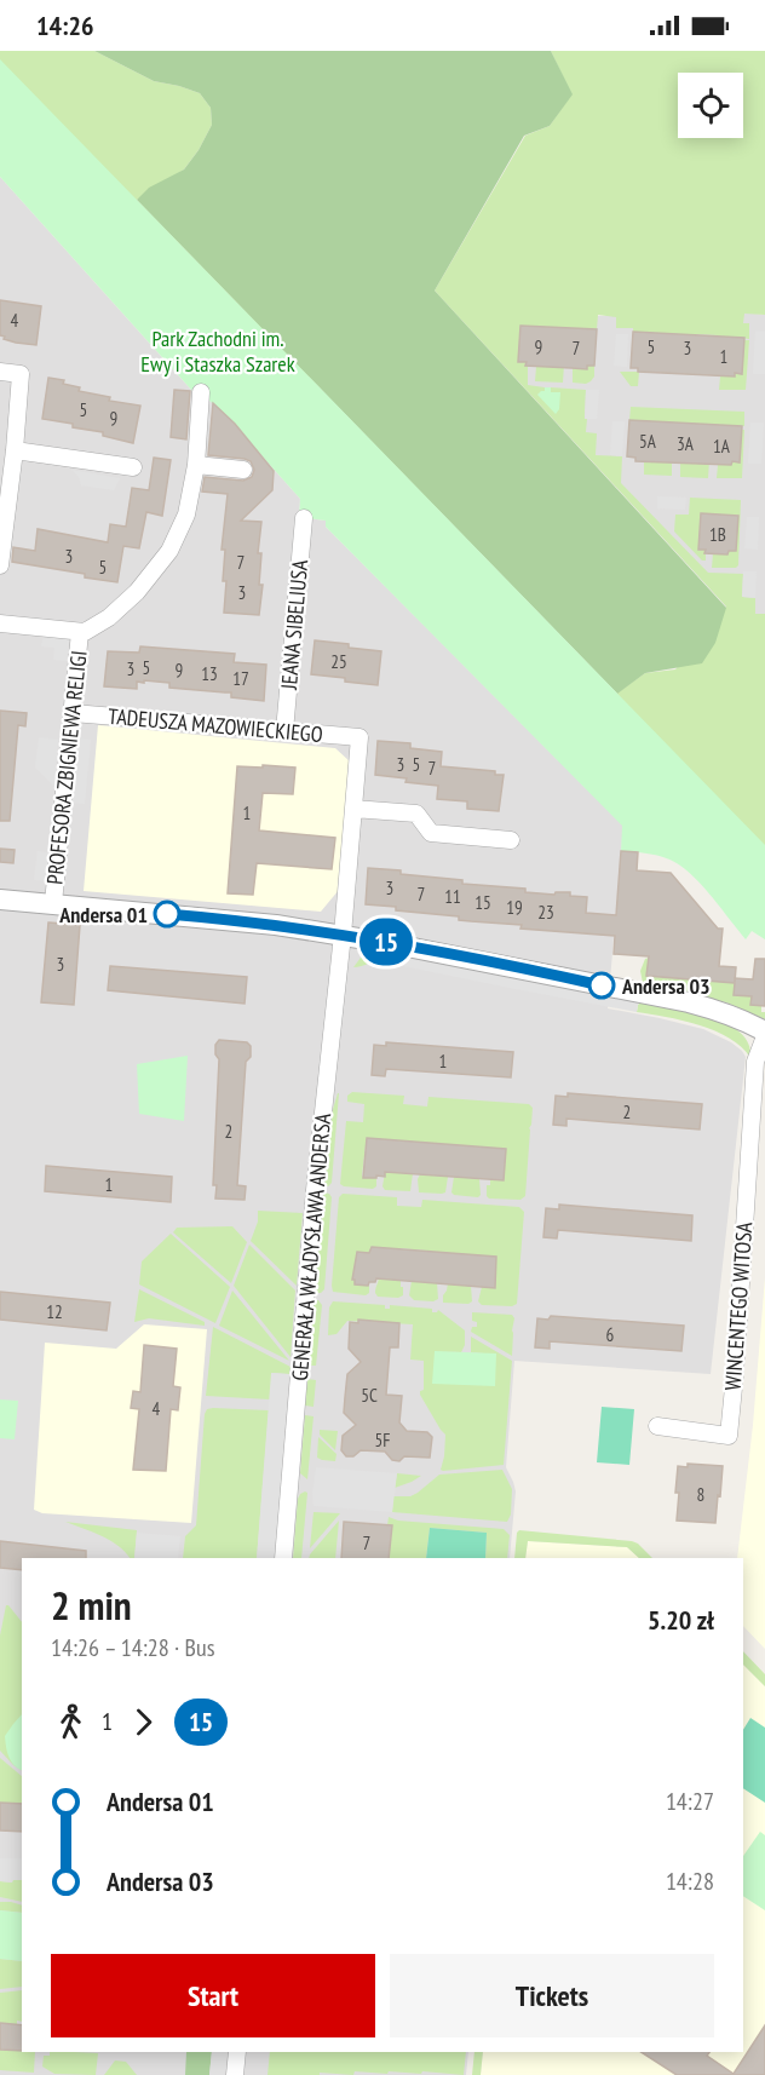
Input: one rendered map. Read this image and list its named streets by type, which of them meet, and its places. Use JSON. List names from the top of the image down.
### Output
{
  "streets": {
    "street": [
      "JEANA SIBELIUSA",
      "TADEUSZA MAZOWIECKIEGO",
      "PROFESORA ZBIGNIEWA RELIGI",
      "GENERAŁA WŁADYSŁAWA ANDERSA",
      "WINCENTEGO WITOSA"
    ]
  },
  "crossings": [
    ["JEANA SIBELIUSA", "TADEUSZA MAZOWIECKIEGO"],
    ["TADEUSZA MAZOWIECKIEGO", "PROFESORA ZBIGNIEWA RELIGI"],
    ["TADEUSZA MAZOWIECKIEGO", "GENERAŁA WŁADYSŁAWA ANDERSA"]
  ],
  "parks": ["Park Zachodni im. Ewy i Staszka Szarek"],
  "places": ["Andersa 01", "Andersa 03"],
  "lines": ["bus line 15"],
  "house_numbers": [
    "4",
    "9",
    "5",
    "7",
    "3",
    "1",
    "5",
    "9",
    "5A",
    "3A",
    "1A",
    "1B",
    "3",
    "7",
    "5",
    "3",
    "25",
    "5",
    "3",
    "9",
    "13",
    "17",
    "3",
    "5",
    "7",
    "1",
    "3",
    "7",
    "11",
    "15",
    "19",
    "23",
    "3",
    "1",
    "2",
    "2",
    "1",
    "12",
    "6",
    "5C",
    "4",
    "5F",
    "8",
    "7"
  ],
  "page": {
    "status": "14:26",
    "on_map": "15",
    "heading": ["2 min", "14:26 – 14:28 · Bus", "5.20 zł"],
    "legs": ["1", "15"],
    "list": [
      {
        "name": "Andersa 01",
        "value": "14:27"
      },
      {
        "name": "Andersa 03",
        "value": "14:28"
      }
    ],
    "buttons": ["Start", "Tickets"]
  }
}
